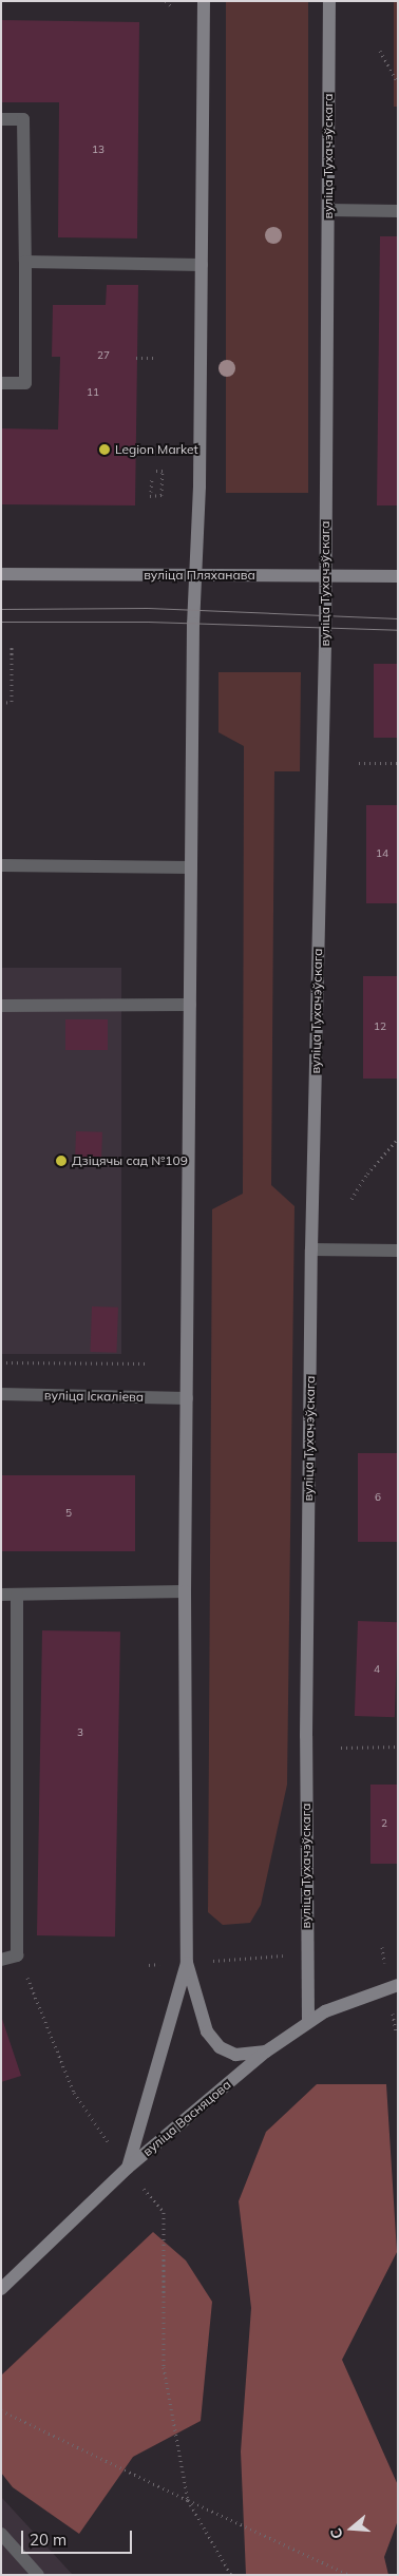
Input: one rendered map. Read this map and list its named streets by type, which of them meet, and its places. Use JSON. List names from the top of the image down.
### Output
{
  "streets": {
    "street": [
      "вуліца Тухачэўскага",
      "вуліца Пляханава",
      "вуліца Іскаліева",
      "вуліца Васняцова"
    ]
  },
  "crossings": [
    ["вуліца Тухачэўскага", "вуліца Пляханава"],
    ["вуліца Тухачэўскага", "вуліца Васняцова"]
  ],
  "places": ["Legion Market", "Дзіцячы сад №109"],
  "house_numbers": [
    "13",
    "27",
    "11",
    "14",
    "12",
    "6",
    "5",
    "4",
    "3",
    "2"
  ],
  "scale_bar": "20 m",
  "north": "left"
}
